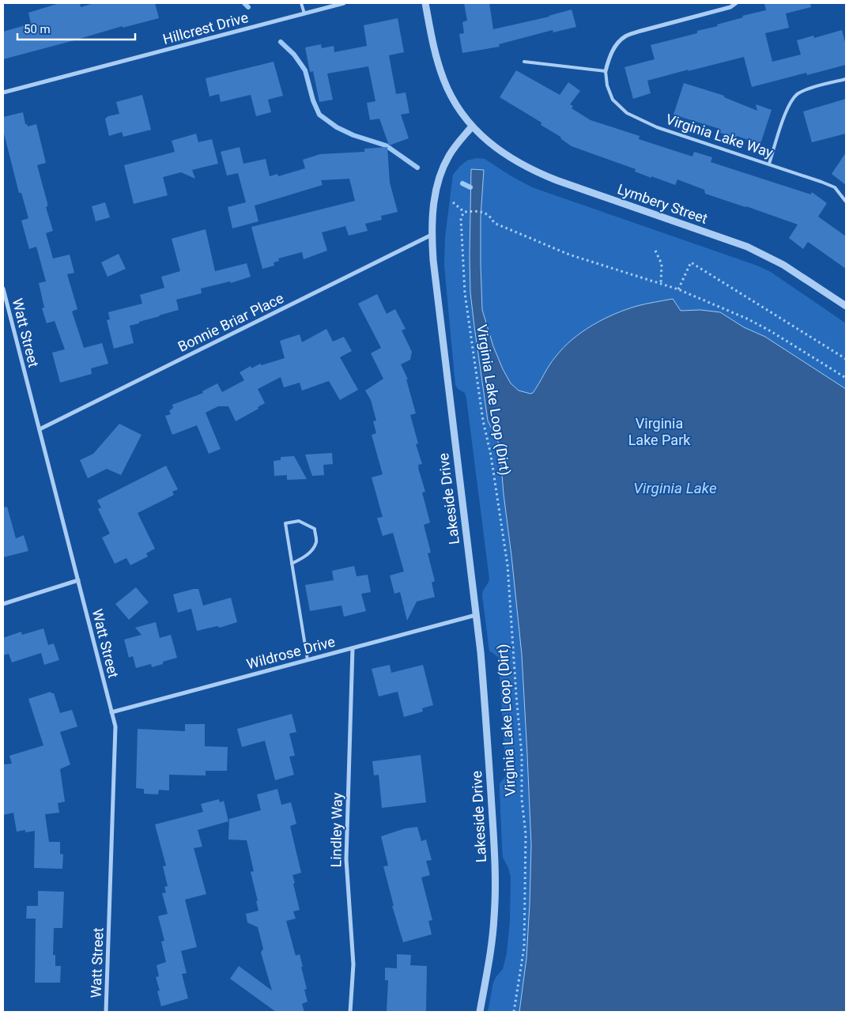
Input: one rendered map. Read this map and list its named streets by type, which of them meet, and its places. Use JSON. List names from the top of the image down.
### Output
{
  "streets": {
    "street": [
      "Hillcrest Drive",
      "Lymbery Street",
      "Bonnie Briar Place",
      "Watt Street",
      "Lakeside Drive",
      "Wildrose Drive",
      "Lindley Way"
    ],
    "lane": ["Virginia Lake Way"],
    "path": ["Virginia Lake Loop (Dirt)"]
  },
  "crossings": [
    ["Lymbery Street", "Lakeside Drive"],
    ["Bonnie Briar Place", "Watt Street"],
    ["Bonnie Briar Place", "Lakeside Drive"],
    ["Watt Street", "Wildrose Drive"],
    ["Lakeside Drive", "Wildrose Drive"],
    ["Wildrose Drive", "Lindley Way"]
  ],
  "water": ["Virginia Lake"],
  "parks": ["Virginia Lake Park"],
  "scale_bar": "50 m"
}
